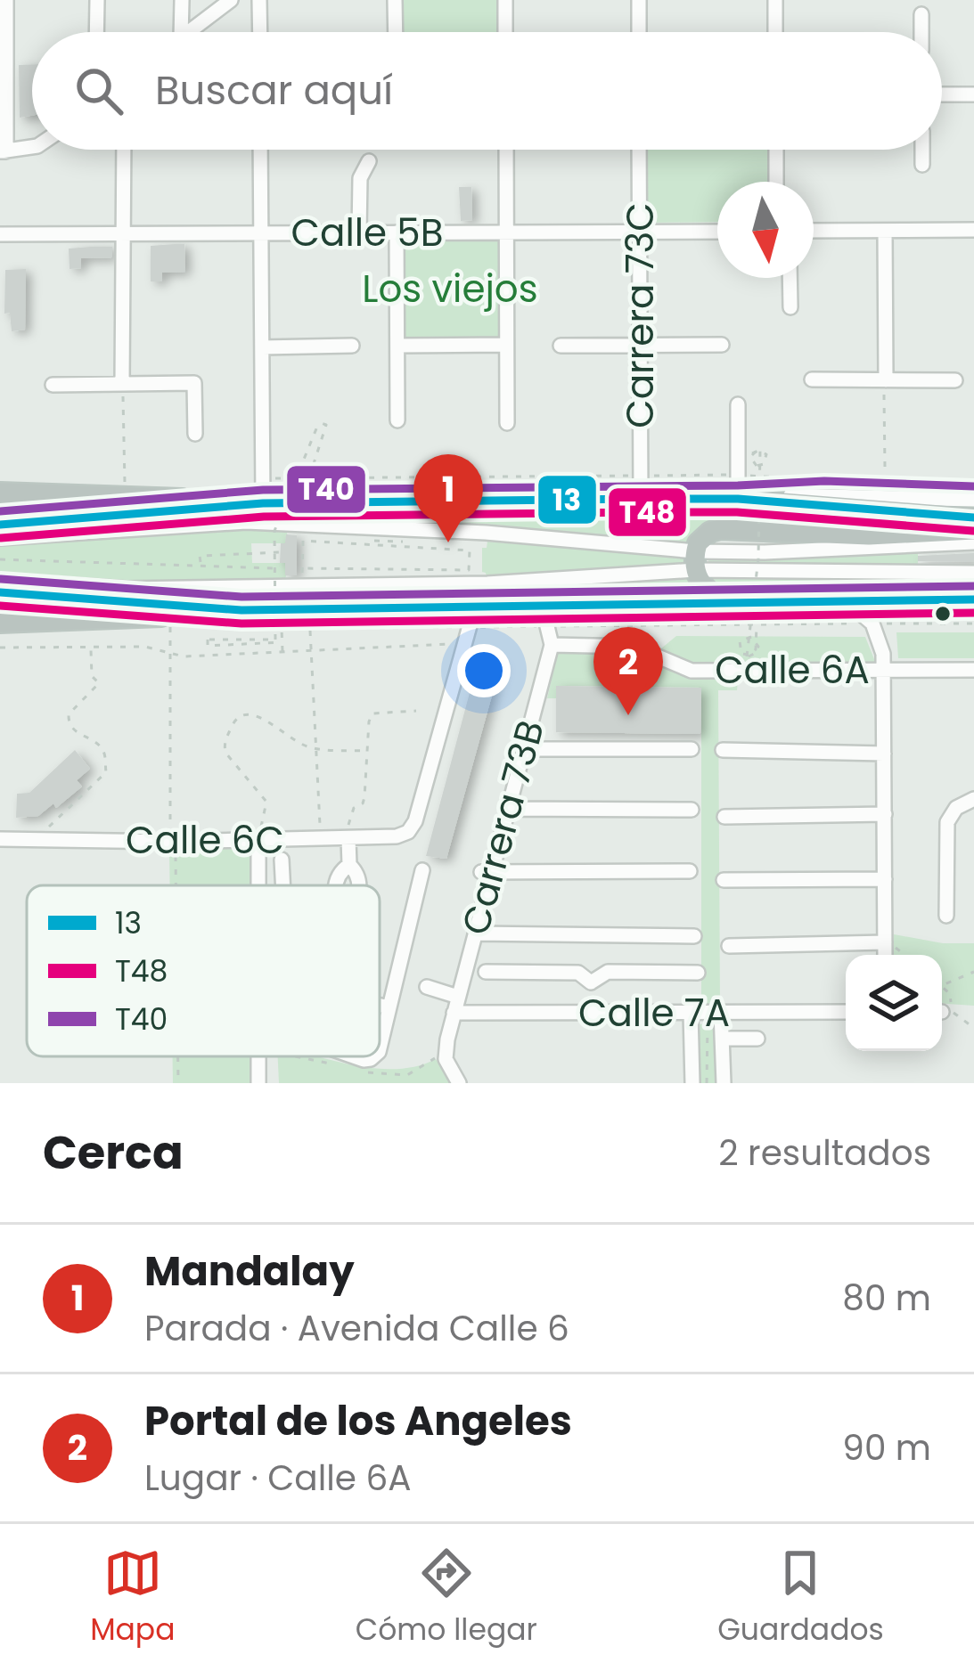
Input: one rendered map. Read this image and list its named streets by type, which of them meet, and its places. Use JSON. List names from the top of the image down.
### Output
{
  "streets": {
    "street": [
      "Calle 5B",
      "Carrera 73C",
      "Calle 6A",
      "Carrera 73B",
      "Calle 6C",
      "Calle 7A"
    ]
  },
  "crossings": [
    ["Calle 5B", "Carrera 73C"],
    ["Calle 6A", "Carrera 73B"],
    ["Carrera 73B", "Calle 7A"]
  ],
  "parks": ["Los viejos"],
  "lines": ["transit line T40", "transit line 13", "transit line T48"],
  "legend": ["13", "T48", "T40"],
  "north": "bottom",
  "page": {
    "search": "Buscar aquí",
    "pins": ["1", "2"],
    "heading": ["Cerca", "2 resultados"],
    "list": [
      {
        "mark": "1",
        "name": "Mandalay",
        "note": "Parada · Avenida Calle 6",
        "value": "80 m"
      },
      {
        "mark": "2",
        "name": "Portal de los Angeles",
        "note": "Lugar · Calle 6A",
        "value": "90 m"
      }
    ],
    "nav": ["Mapa", "Cómo llegar", "Guardados"]
  }
}
